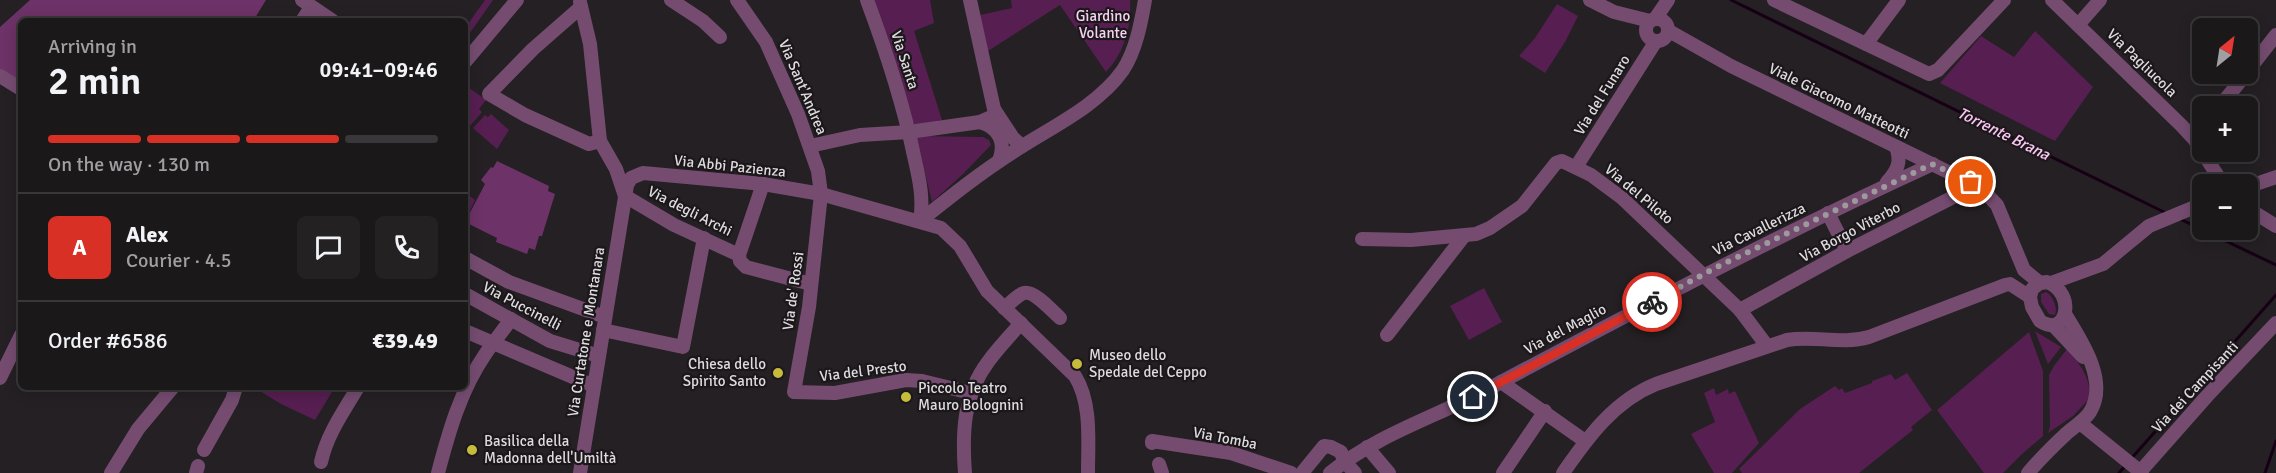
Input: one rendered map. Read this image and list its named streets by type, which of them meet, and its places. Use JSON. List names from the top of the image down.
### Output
{
  "streets": {
    "street": [
      "Via Santa",
      "Via Pagliucola",
      "Via Sant'Andrea",
      "Via del Funaro",
      "Viale Giacomo Matteotti",
      "Via Abbi Pazienza",
      "Via del Piloto",
      "Via degli Archi",
      "Via Cavallerizza",
      "Via Borgo Viterbo",
      "Via de' Rossi",
      "Via Puccinelli",
      "Via del Maglio",
      "Via Curtatone e Montanara",
      "Via del Presto",
      "Via dei Campisanti",
      "Via Tomba"
    ]
  },
  "crossings": [
    ["Via Santa", "Via Abbi Pazienza"],
    ["Via Sant'Andrea", "Via Abbi Pazienza"],
    ["Via Sant'Andrea", "Via de' Rossi"],
    ["Via del Funaro", "Viale Giacomo Matteotti"],
    ["Via del Funaro", "Via del Piloto"],
    ["Viale Giacomo Matteotti", "Via Cavallerizza"],
    ["Viale Giacomo Matteotti", "Via Borgo Viterbo"],
    ["Via Abbi Pazienza", "Via de' Rossi"],
    ["Via Abbi Pazienza", "Via Curtatone e Montanara"],
    ["Via del Piloto", "Via Cavallerizza"],
    ["Via del Piloto", "Via Borgo Viterbo"],
    ["Via del Piloto", "Via del Maglio"],
    ["Via degli Archi", "Via de' Rossi"],
    ["Via degli Archi", "Via Curtatone e Montanara"],
    ["Via Cavallerizza", "Via Borgo Viterbo"],
    ["Via Cavallerizza", "Via del Maglio"],
    ["Via de' Rossi", "Via del Presto"],
    ["Via Puccinelli", "Via Curtatone e Montanara"]
  ],
  "water": ["Torrente Brana"],
  "parks": ["Giardino Volante"],
  "places": [
    "Museo dello Spedale del Ceppo",
    "Chiesa dello Spirito Santo",
    "Piccolo Teatro Mauro Bolognini",
    "Basilica della Madonna dell'Umiltà"
  ],
  "north": "top right",
  "page": {
    "map_buttons": ["+", "−"],
    "heading": ["2 min", "Arriving in", "09:41–09:46"],
    "panel": [
      "Alex",
      "Courier · 4.5",
      "Order #6586",
      "€39.49"
    ],
    "bar": "On the way · 130 m",
    "round": "A"
  }
}
